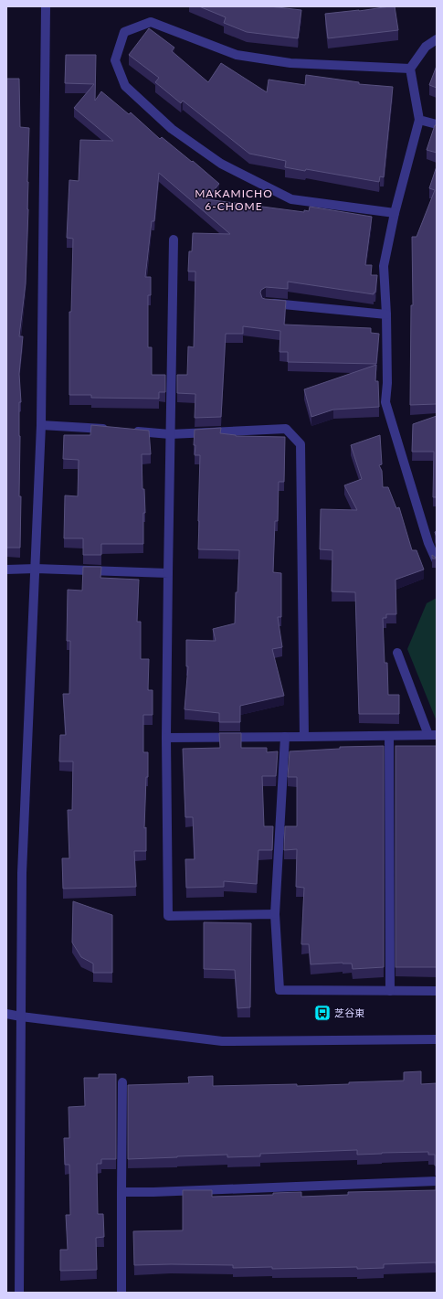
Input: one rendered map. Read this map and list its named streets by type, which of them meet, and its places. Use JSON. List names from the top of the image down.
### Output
{
  "districts": ["MAKAMICHO 6-CHOME"],
  "places": {
    "bus stop": ["芝谷東"]
  }
}
